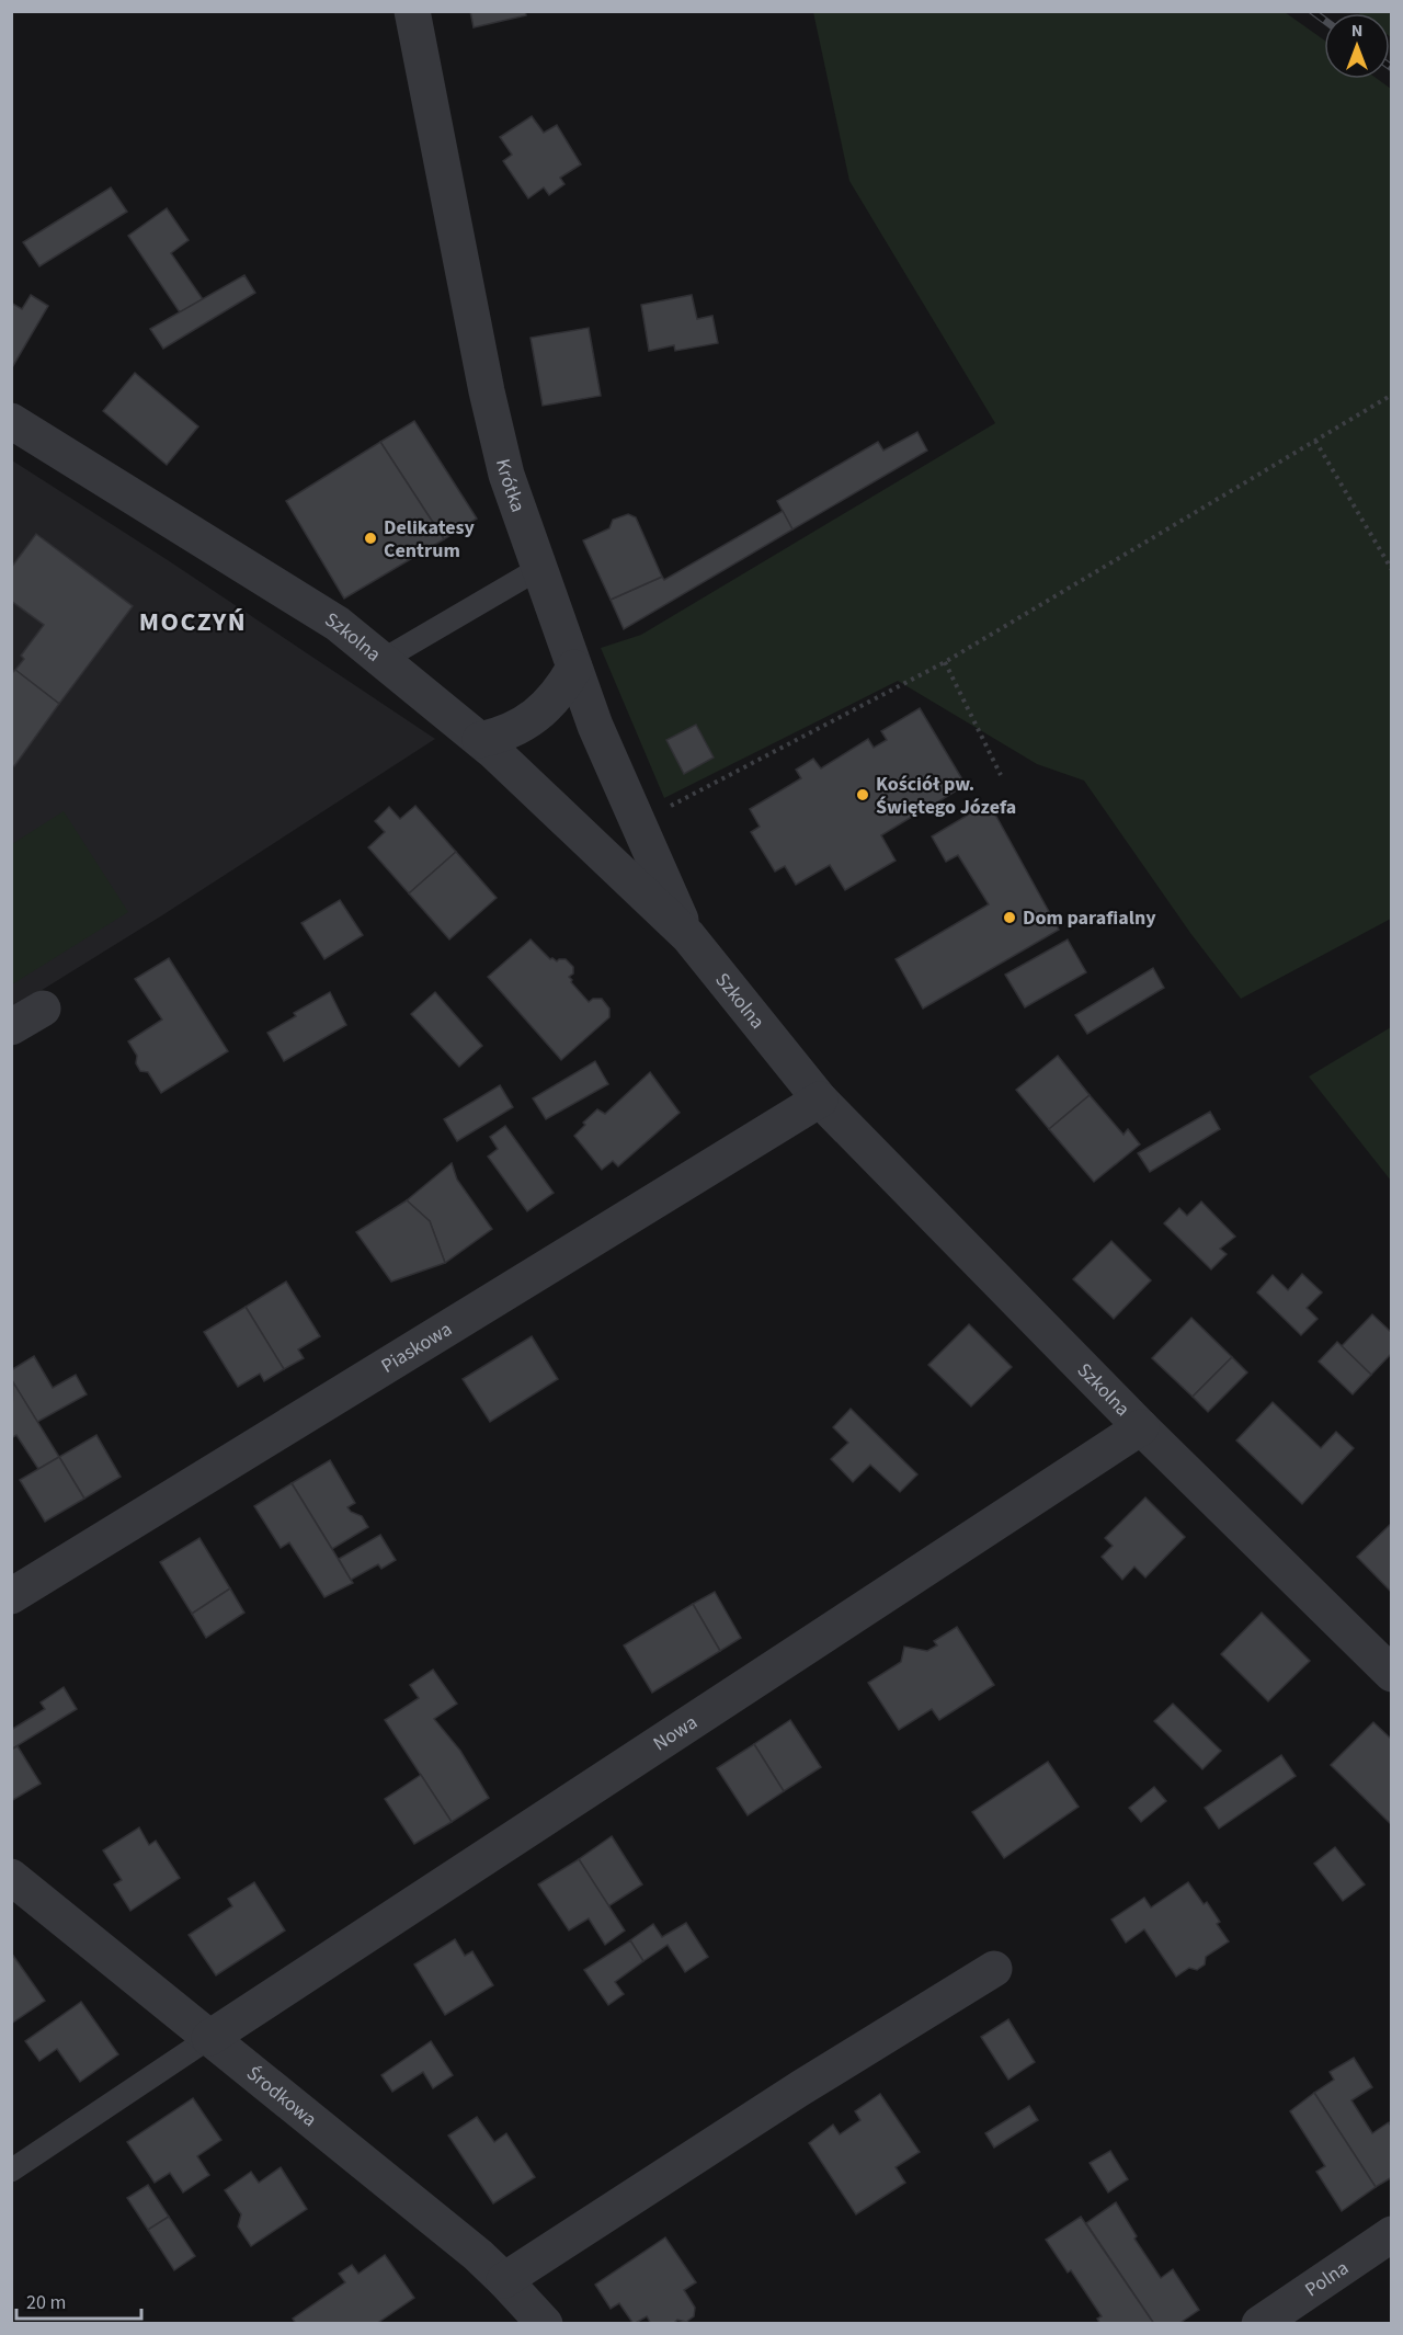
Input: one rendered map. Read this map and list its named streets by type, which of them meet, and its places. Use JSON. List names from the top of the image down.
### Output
{
  "streets": {
    "street": [
      "Krótka",
      "Szkolna",
      "Piaskowa",
      "Nowa",
      "Środkowa",
      "Polna"
    ]
  },
  "crossings": [
    ["Krótka", "Szkolna"],
    ["Szkolna", "Piaskowa"],
    ["Szkolna", "Nowa"],
    ["Nowa", "Środkowa"]
  ],
  "districts": ["MOCZYŃ"],
  "places": ["Delikatesy Centrum", "Kościół pw. Świętego Józefa", "Dom parafialny"],
  "scale_bar": "20 m",
  "north": "top"
}
